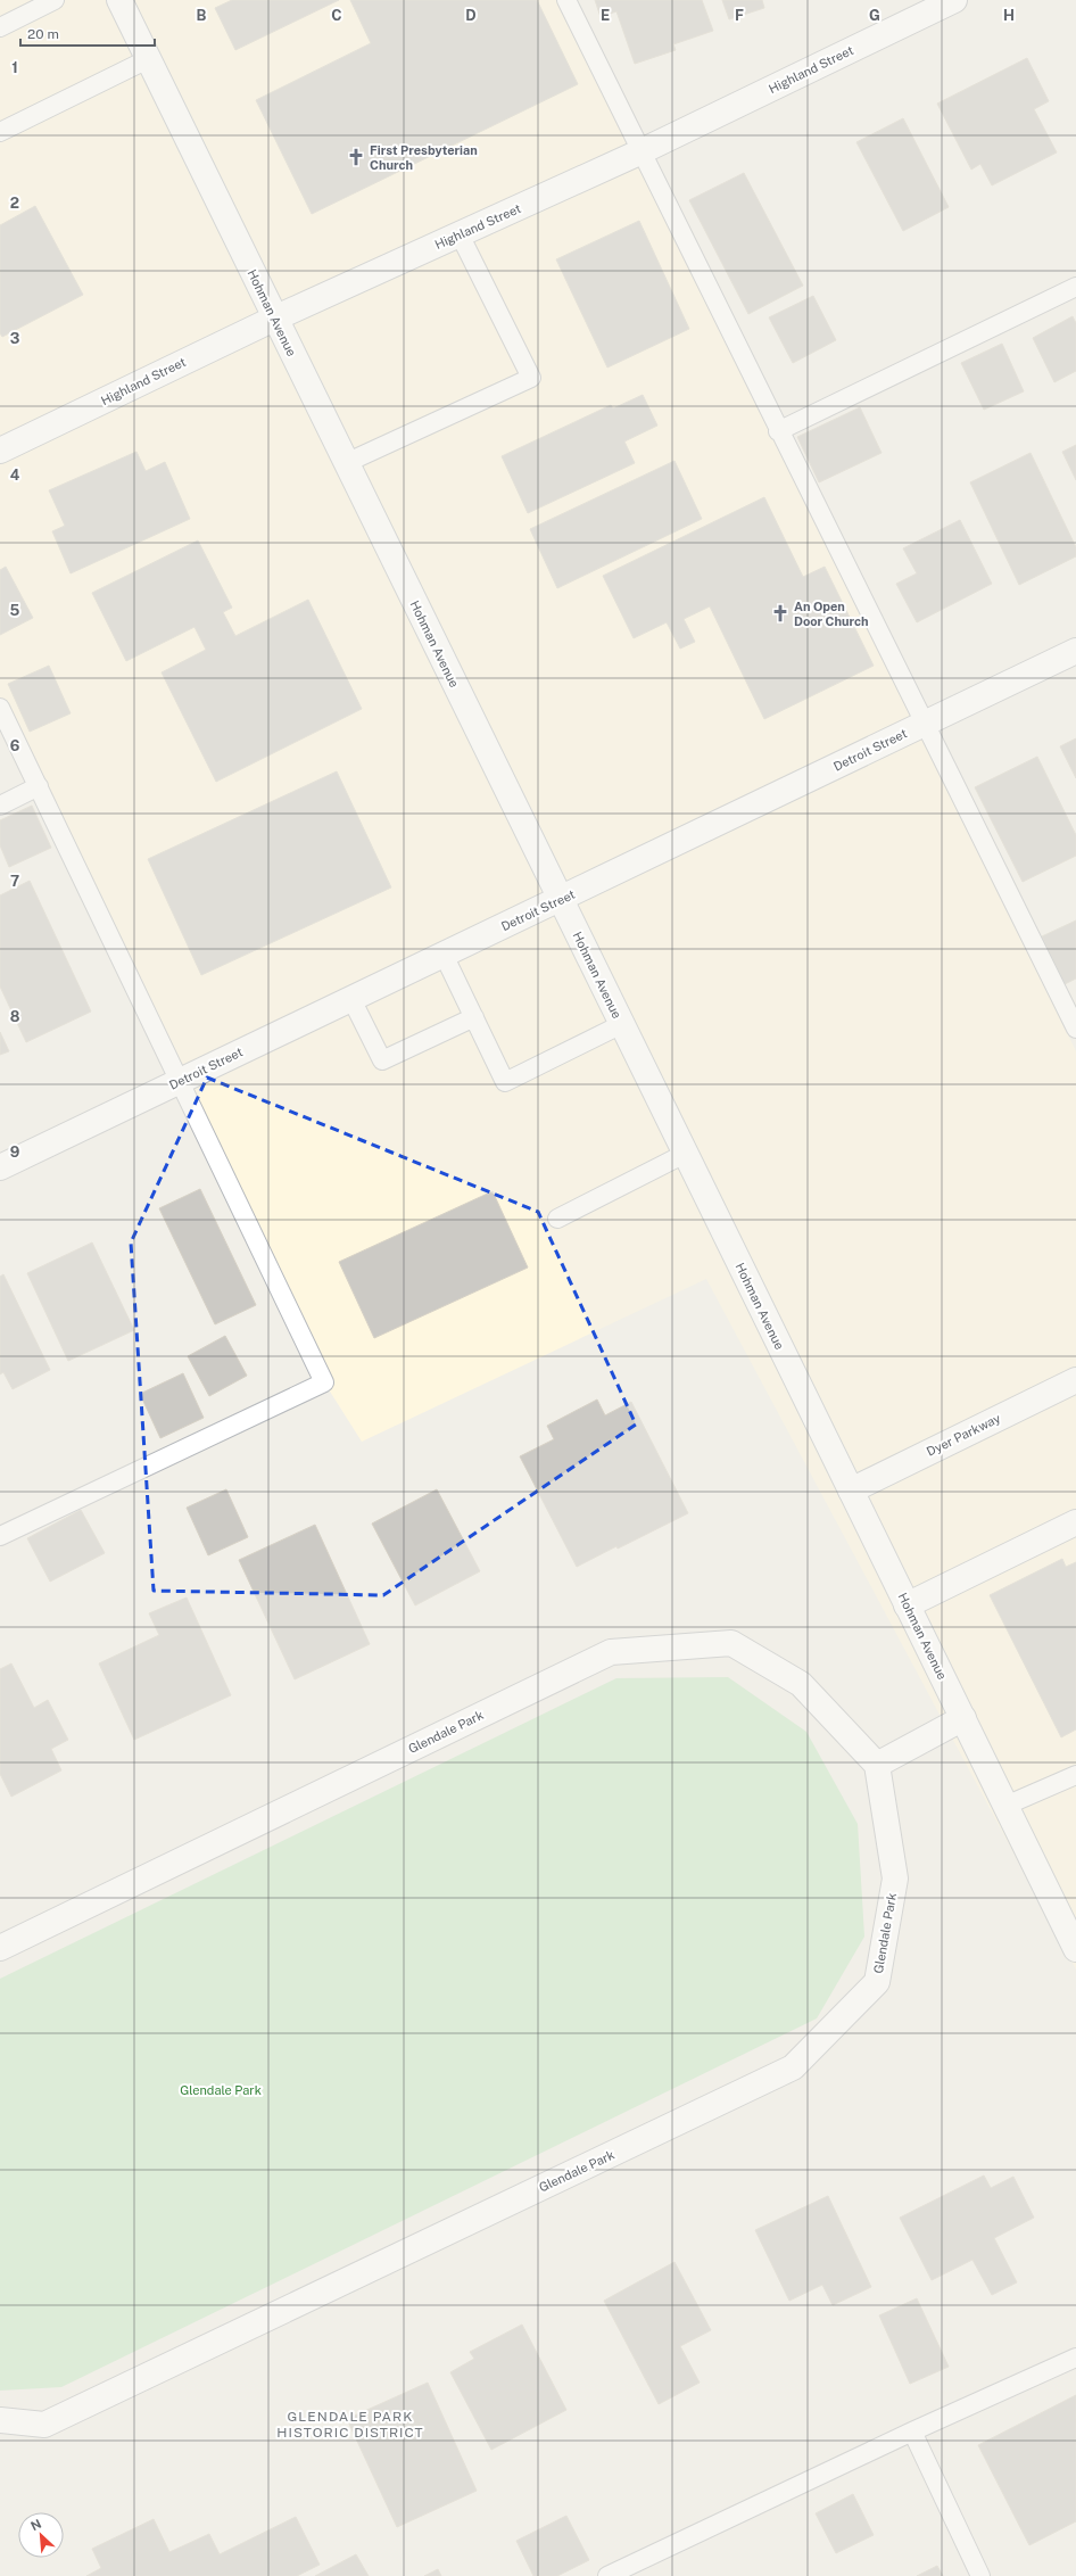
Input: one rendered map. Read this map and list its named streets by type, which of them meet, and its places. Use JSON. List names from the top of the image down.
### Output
{
  "streets": {
    "street": [
      "Highland Street",
      "Hohman Avenue",
      "Detroit Street",
      "Dyer Parkway",
      "Glendale Park"
    ]
  },
  "crossings": [
    ["Highland Street", "Hohman Avenue"],
    ["Hohman Avenue", "Detroit Street"],
    ["Hohman Avenue", "Dyer Parkway"]
  ],
  "districts": ["GLENDALE PARK HISTORIC DISTRICT"],
  "parks": ["Glendale Park"],
  "places": {
    "church": ["First Presbyterian Church", "An Open Door Church"]
  },
  "scale_bar": "20 m",
  "north": "top left",
  "grid": {
    "columns": [
      "B",
      "C",
      "D",
      "E",
      "F",
      "G",
      "H"
    ],
    "rows": [
      "1",
      "2",
      "3",
      "4",
      "5",
      "6",
      "7",
      "8",
      "9"
    ]
  }
}
